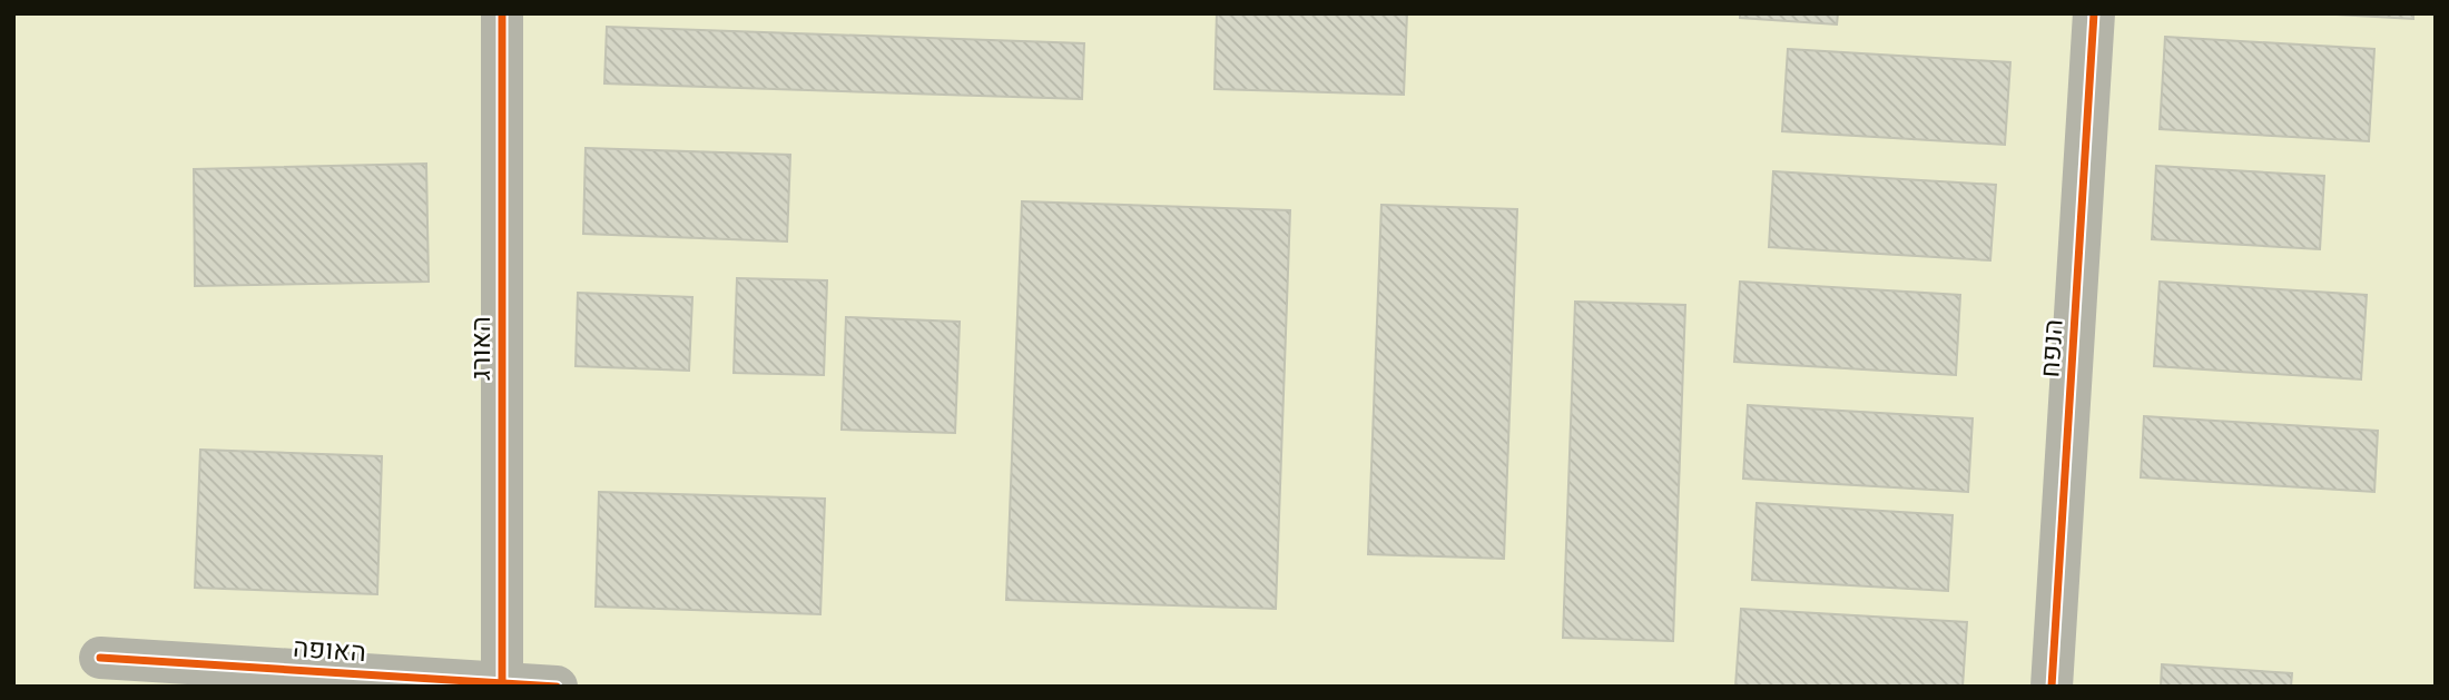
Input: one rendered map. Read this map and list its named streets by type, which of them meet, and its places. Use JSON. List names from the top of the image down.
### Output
{
  "streets": {
    "street": ["האורג", "הנפח", "האופה"]
  },
  "crossings": [
    ["האורג", "האופה"]
  ]
}
